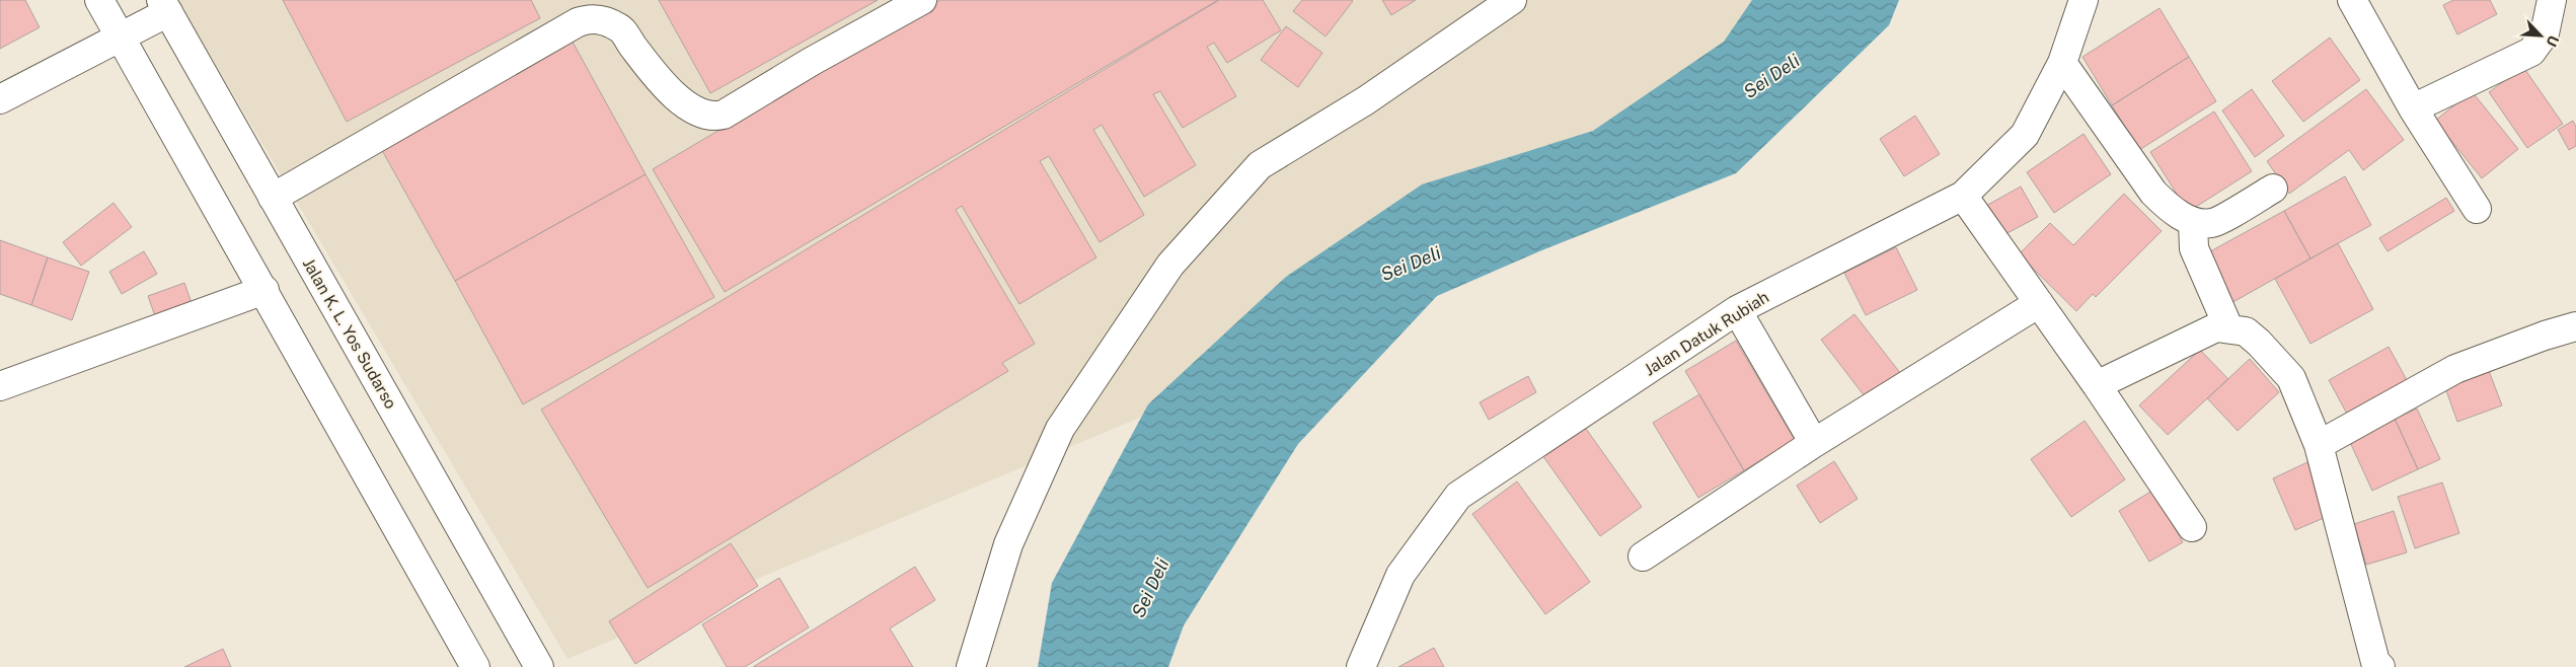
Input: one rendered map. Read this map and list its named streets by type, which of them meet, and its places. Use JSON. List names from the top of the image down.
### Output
{
  "streets": {
    "main road": ["Jalan K. L. Yos Sudarso", "Jalan Datuk Rubiah"]
  },
  "water": ["Sei Deli"],
  "north": "bottom right"
}
